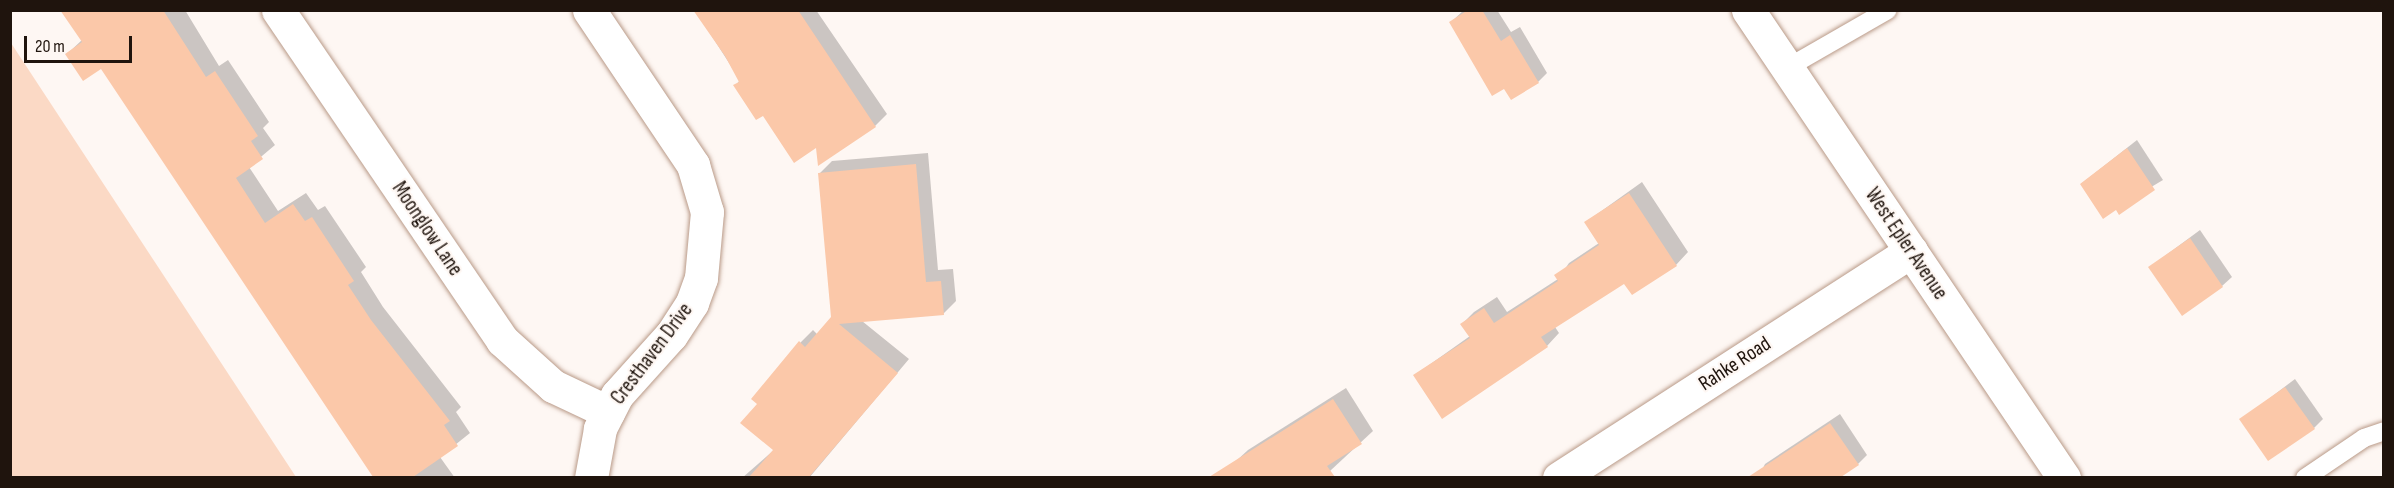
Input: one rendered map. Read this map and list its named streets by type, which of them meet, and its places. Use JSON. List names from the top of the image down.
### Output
{
  "streets": {
    "street": [
      "Moonglow Lane",
      "West Epler Avenue",
      "Cresthaven Drive",
      "Rahke Road"
    ]
  },
  "crossings": [
    ["Moonglow Lane", "Cresthaven Drive"],
    ["West Epler Avenue", "Rahke Road"]
  ],
  "scale_bar": "20 m"
}
